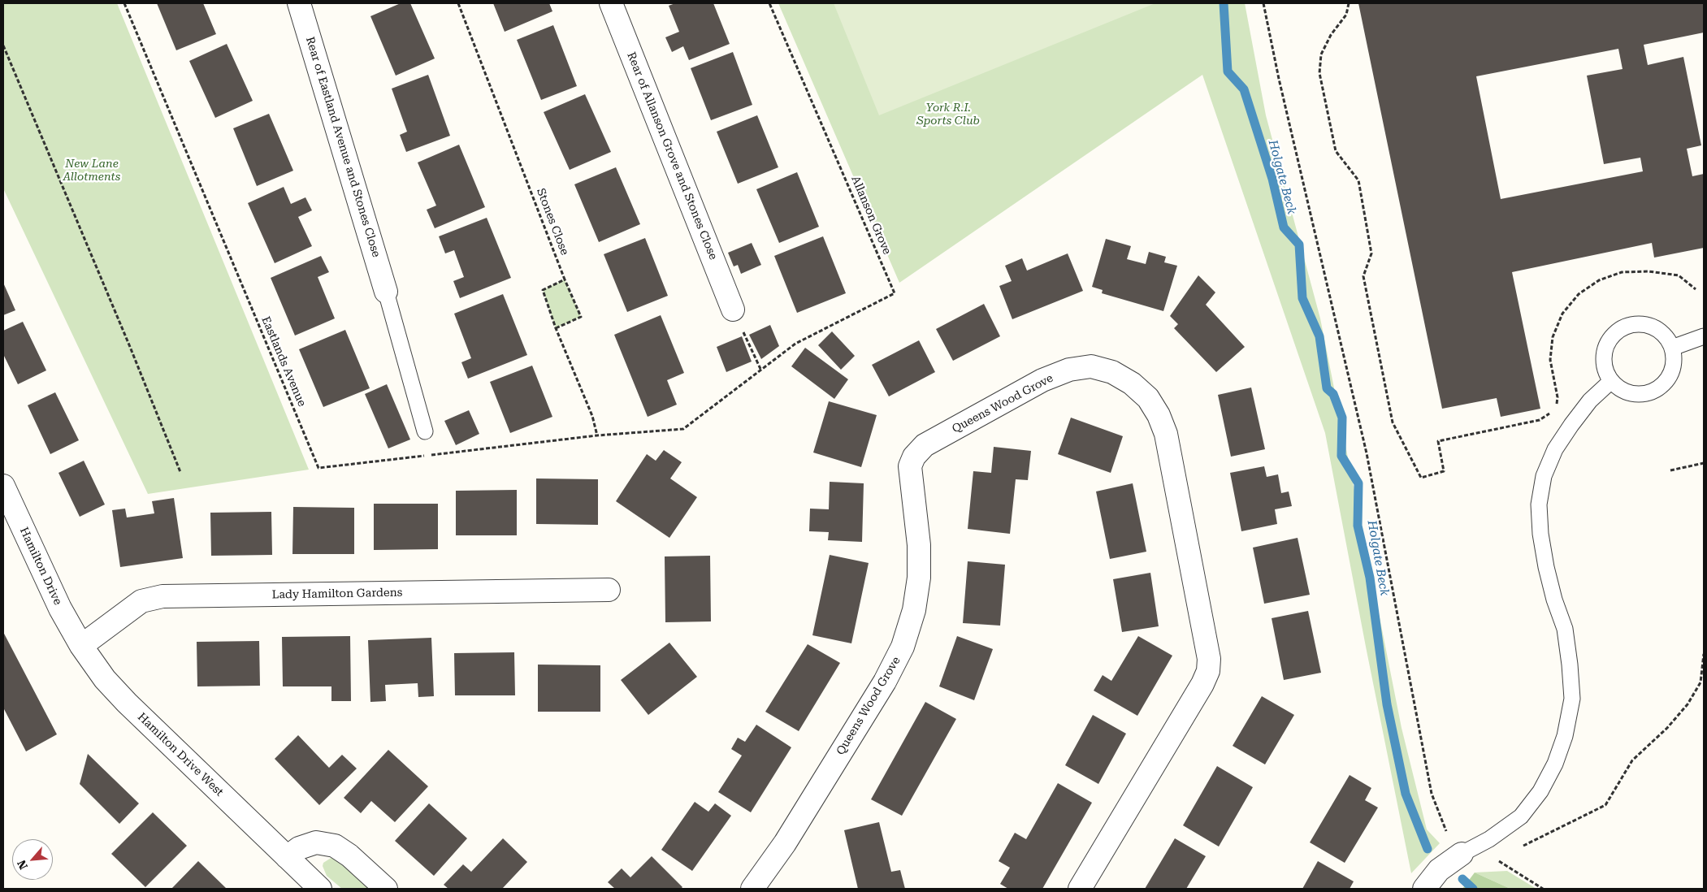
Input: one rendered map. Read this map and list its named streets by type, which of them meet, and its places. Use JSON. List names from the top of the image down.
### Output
{
  "streets": {
    "street": [
      "Rear of Eastland Avenue and Stones Close",
      "Rear of Allanson Grove and Stones Close",
      "Queens Wood Grove",
      "Hamilton Drive",
      "Lady Hamilton Gardens",
      "Hamilton Drive West"
    ],
    "path": ["Allanson Grove", "Stones Close", "Eastlands Avenue"]
  },
  "crossings": [
    ["Hamilton Drive", "Lady Hamilton Gardens"],
    ["Hamilton Drive", "Hamilton Drive West"],
    ["Lady Hamilton Gardens", "Hamilton Drive West"]
  ],
  "water": ["Holgate Beck"],
  "parks": ["York R.I. Sports Club", "New Lane Allotments"],
  "north": "bottom left"
}
